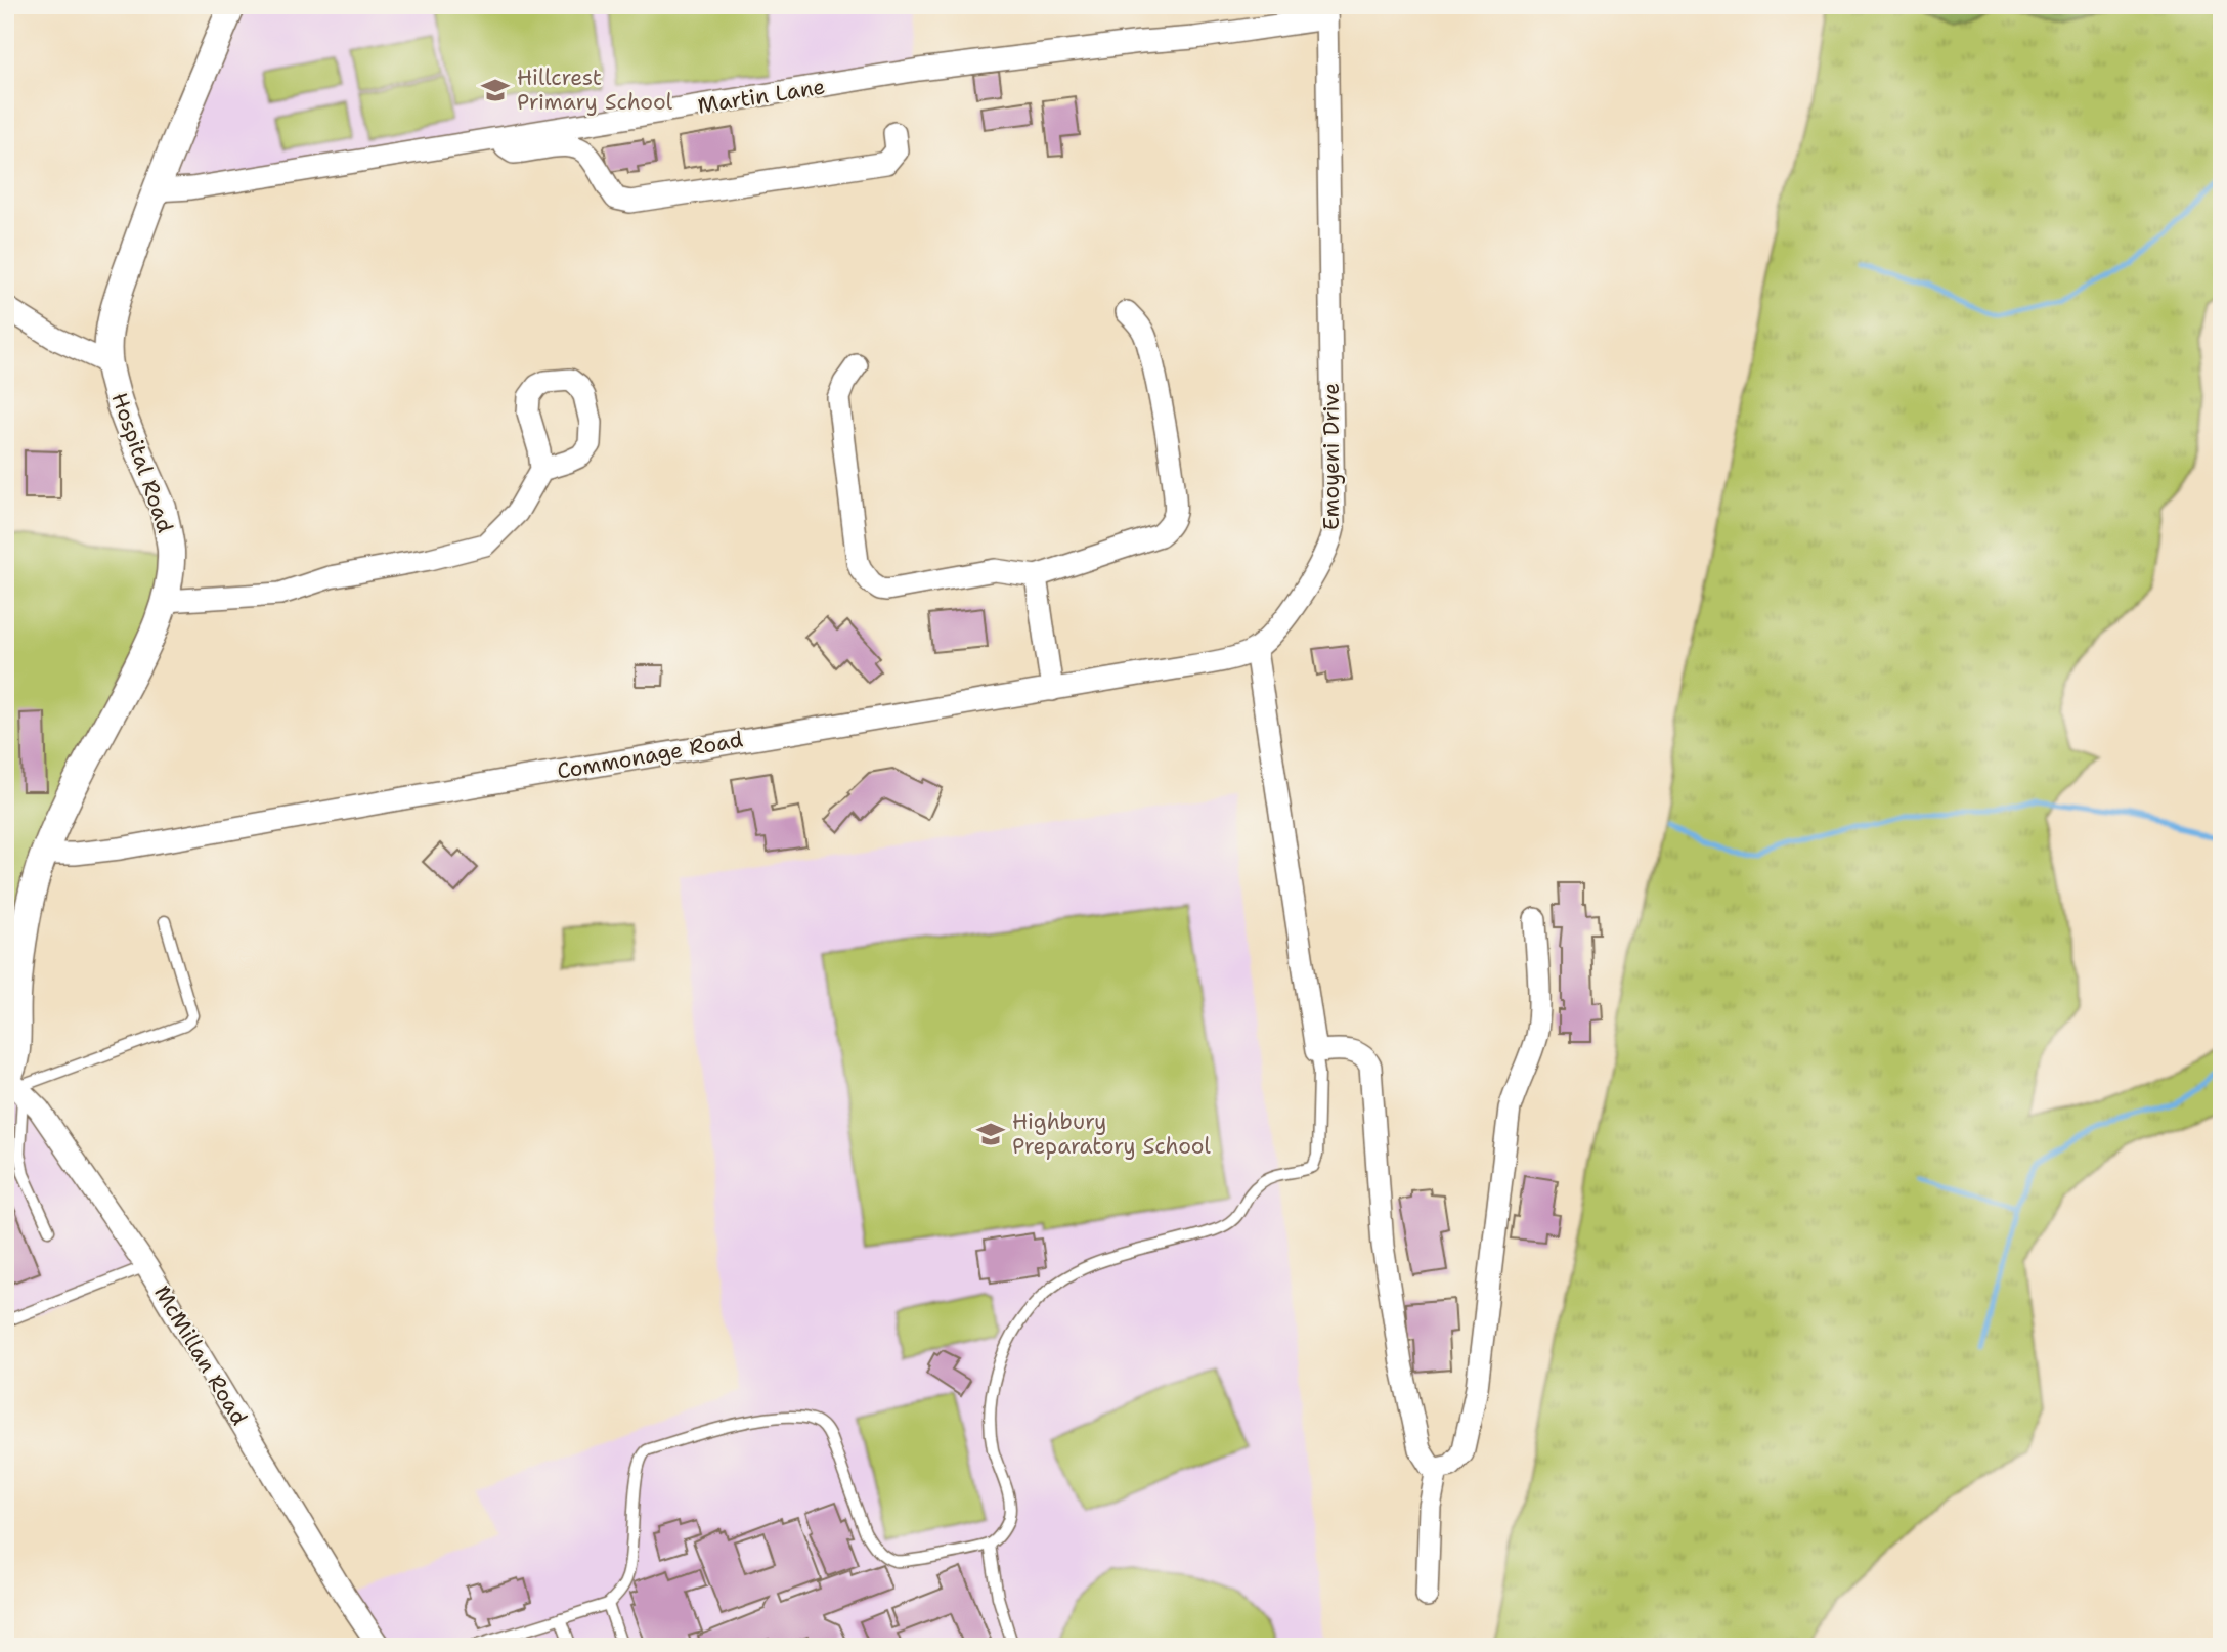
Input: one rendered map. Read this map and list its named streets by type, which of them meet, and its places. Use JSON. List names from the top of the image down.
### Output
{
  "streets": {
    "street": [
      "Martin Lane",
      "Emoyeni Drive",
      "Hospital Road",
      "Commonage Road",
      "McMillan Road"
    ]
  },
  "crossings": [
    ["Martin Lane", "Emoyeni Drive"],
    ["Martin Lane", "Hospital Road"],
    ["Emoyeni Drive", "Commonage Road"],
    ["Hospital Road", "Commonage Road"],
    ["Hospital Road", "McMillan Road"]
  ],
  "places": {
    "school or university": ["Hillcrest Primary School", "Highbury Preparatory School"]
  }
}
